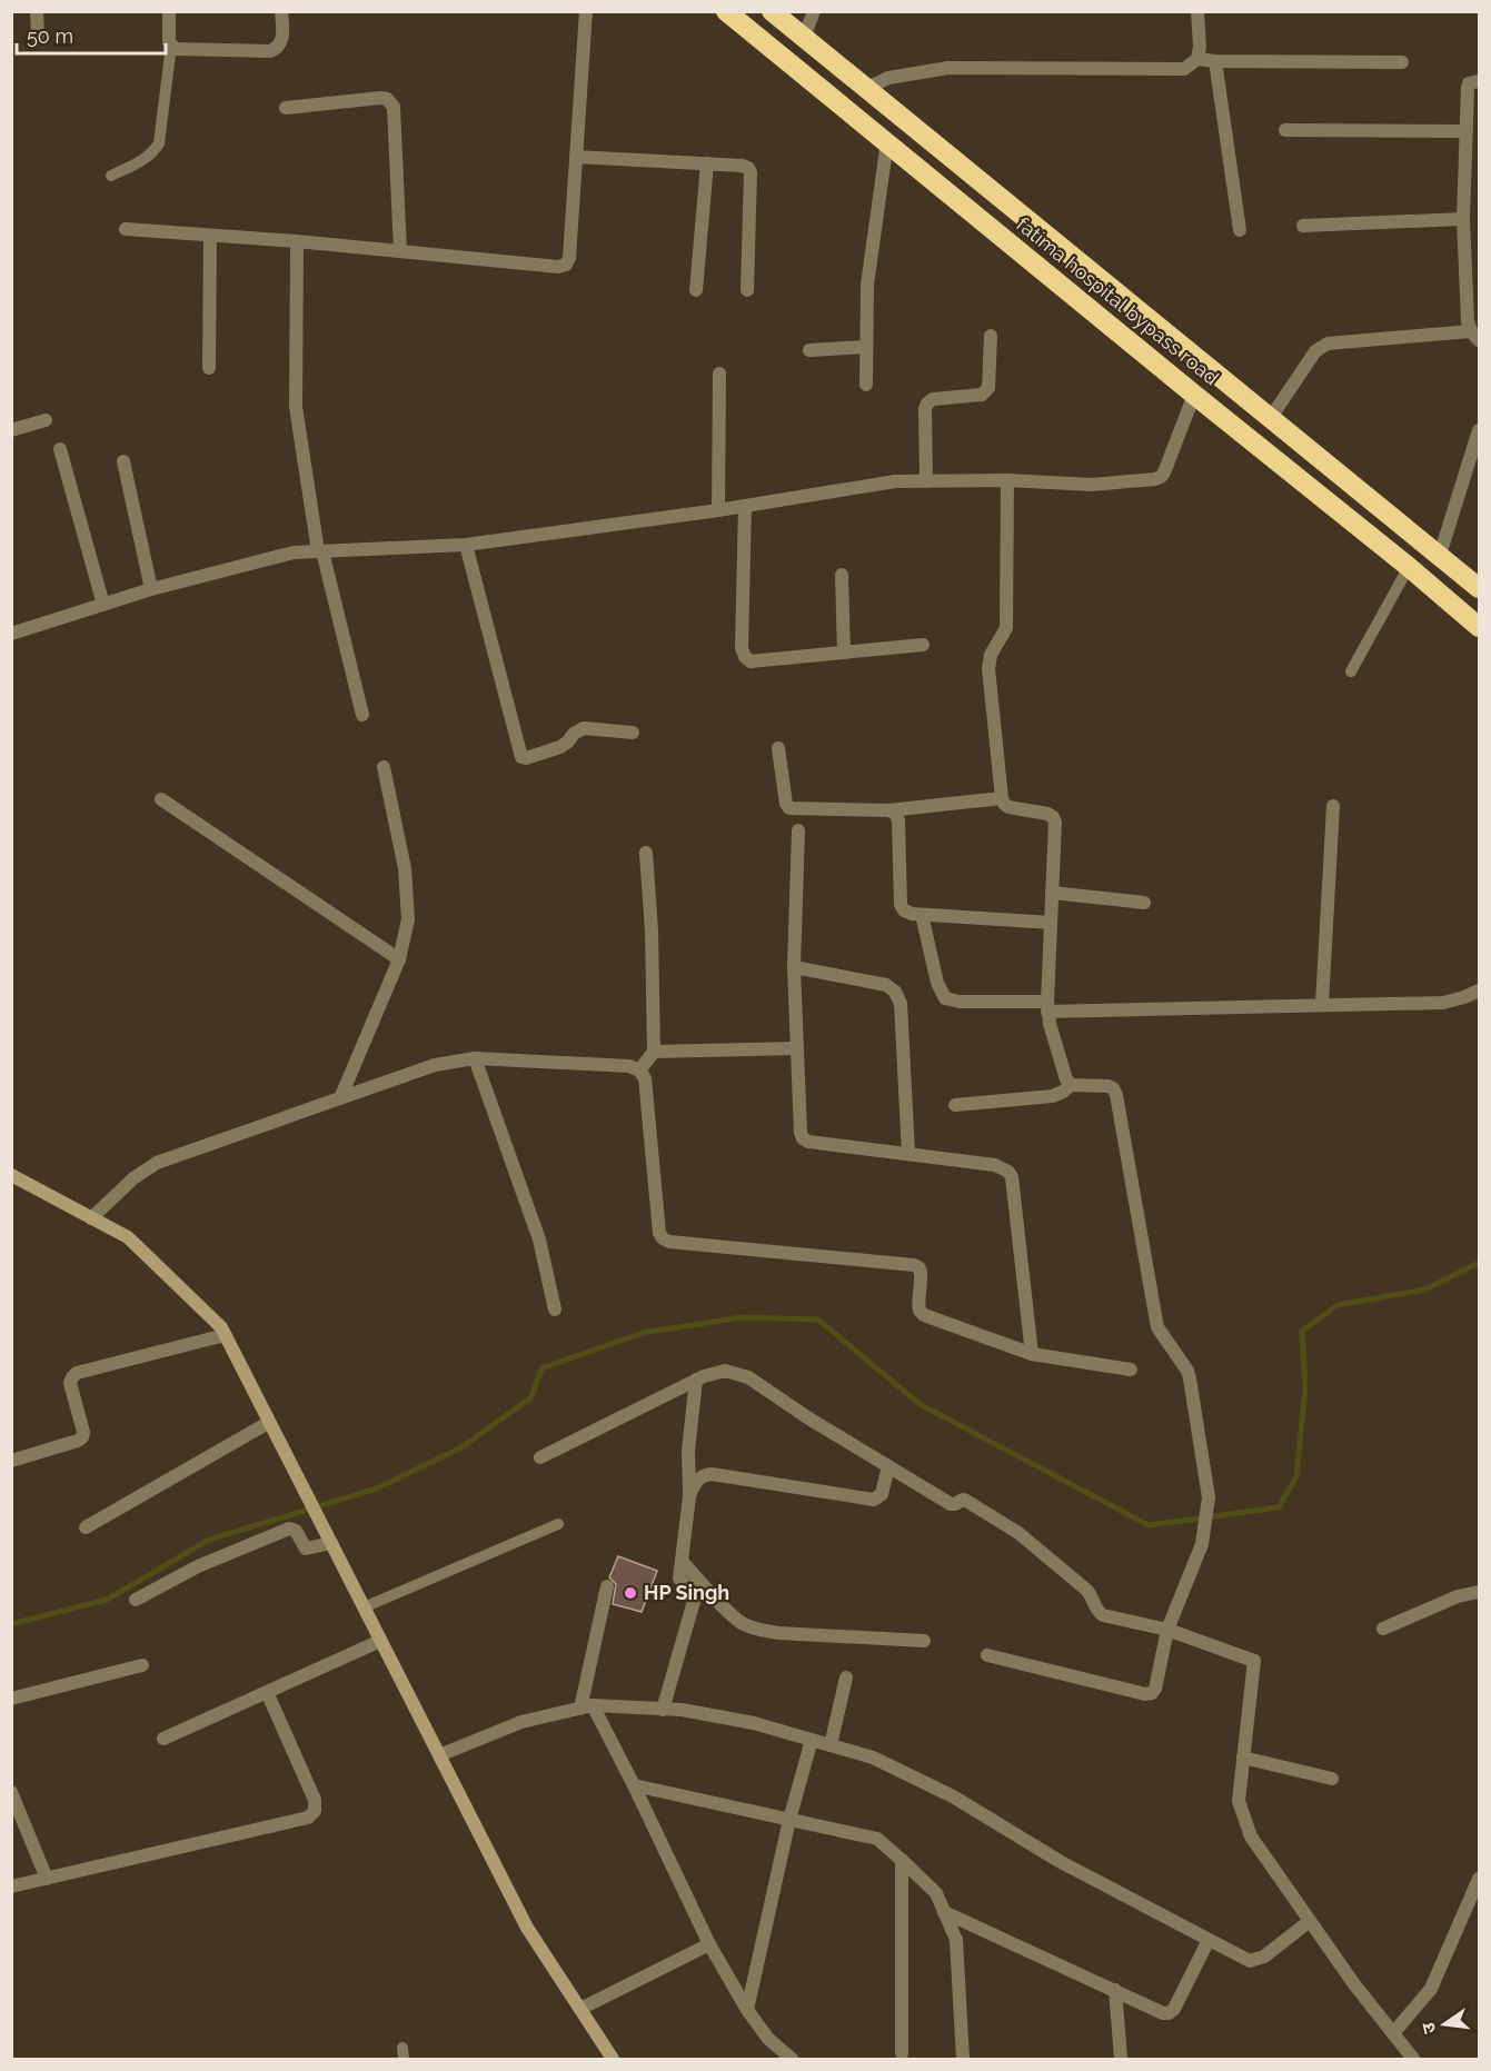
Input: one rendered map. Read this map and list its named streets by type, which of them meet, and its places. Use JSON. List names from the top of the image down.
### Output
{
  "streets": {
    "highway": ["fatima hospital bypass road"]
  },
  "places": ["HP Singh"],
  "scale_bar": "50 m",
  "north": "left"
}
